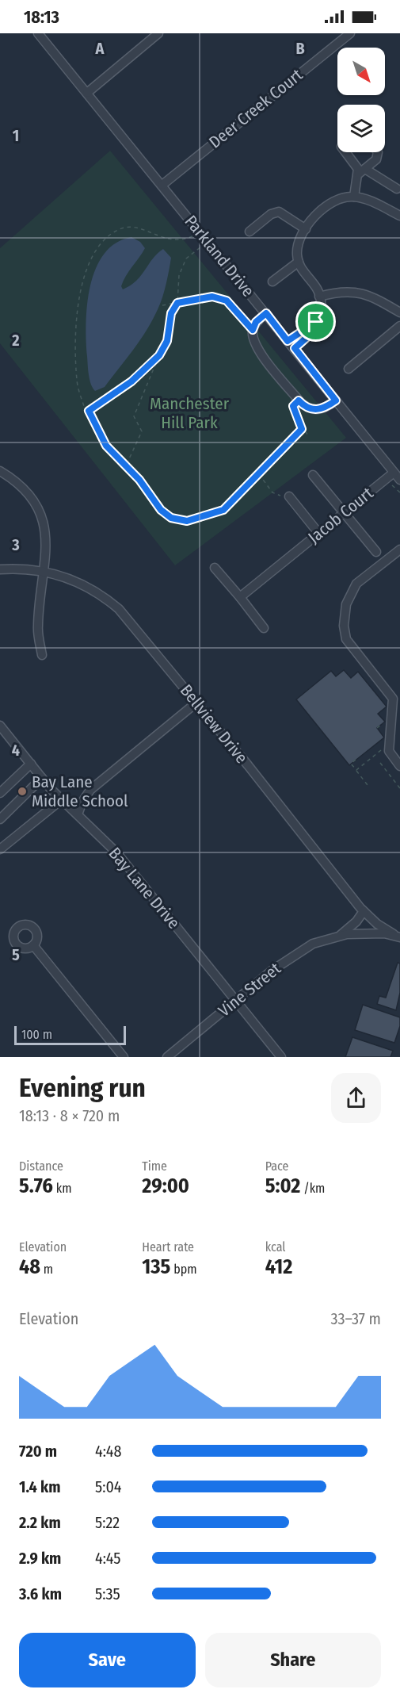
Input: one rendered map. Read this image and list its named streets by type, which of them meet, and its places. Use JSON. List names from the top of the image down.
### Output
{
  "streets": {
    "street": [
      "Deer Creek Court",
      "Parkland Drive",
      "Jacob Court",
      "Bellview Drive",
      "Bay Lane Drive",
      "Vine Street"
    ]
  },
  "crossings": [
    ["Deer Creek Court", "Parkland Drive"],
    ["Parkland Drive", "Jacob Court"],
    ["Bellview Drive", "Vine Street"],
    ["Bay Lane Drive", "Vine Street"]
  ],
  "parks": ["Manchester Hill Park"],
  "places": ["Bay Lane Middle School"],
  "scale_bar": "100 m",
  "north": "bottom right",
  "page": {
    "status": "18:13",
    "scale": "100 m",
    "heading": ["Evening run", "18:13 · 8 × 720 m"],
    "stats": [
      ["Distance", "5.76 km"],
      ["Time", "29:00"],
      ["Pace", "5:02 /km"],
      ["Elevation", "48 m"],
      ["Heart rate", "135 bpm"],
      ["kcal", "412"]
    ],
    "chart": ["Elevation", "33–37 m"],
    "list": [
      {
        "name": "720 m",
        "note": "4:48"
      },
      {
        "name": "1.4 km",
        "note": "5:04"
      },
      {
        "name": "2.2 km",
        "note": "5:22"
      },
      {
        "name": "2.9 km",
        "note": "4:45"
      },
      {
        "name": "3.6 km",
        "note": "5:35"
      }
    ],
    "buttons": ["Save", "Share"]
  },
  "grid": {
    "columns": ["A", "B"],
    "rows": [
      "1",
      "2",
      "3",
      "4",
      "5"
    ]
  }
}
